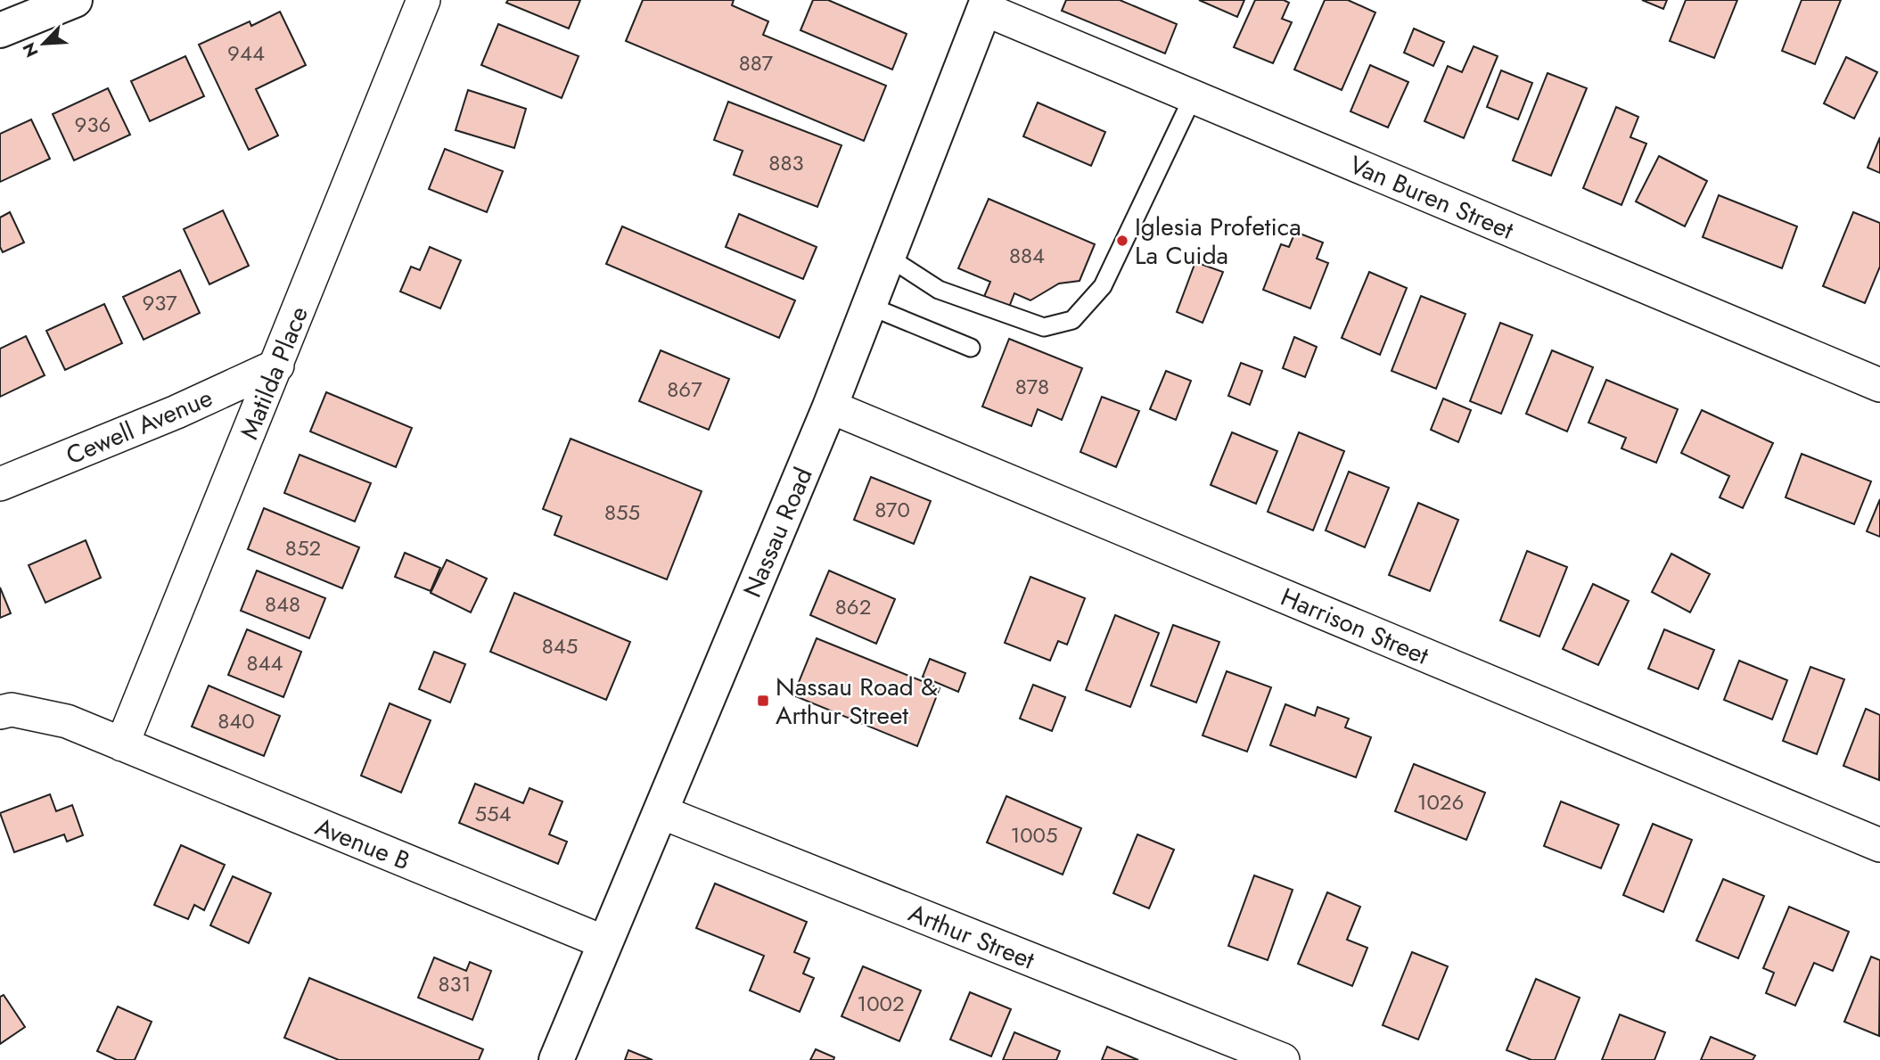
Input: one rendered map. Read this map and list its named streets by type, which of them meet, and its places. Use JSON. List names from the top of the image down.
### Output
{
  "streets": {
    "main road": ["Nassau Road"],
    "street": [
      "Van Buren Street",
      "Matilda Place",
      "Cewell Avenue",
      "Harrison Street",
      "Avenue B",
      "Arthur Street"
    ]
  },
  "crossings": [
    ["Van Buren Street", "Nassau Road"],
    ["Matilda Place", "Cewell Avenue"],
    ["Matilda Place", "Avenue B"],
    ["Nassau Road", "Harrison Street"],
    ["Nassau Road", "Avenue B"],
    ["Nassau Road", "Arthur Street"]
  ],
  "places": {
    "other": ["Iglesia Profetica La Cuida"],
    "transit": ["Nassau Road & Arthur Street"]
  },
  "house_numbers": [
    "944",
    "887",
    "936",
    "883",
    "884",
    "937",
    "878",
    "867",
    "870",
    "855",
    "852",
    "848",
    "862",
    "845",
    "844",
    "840",
    "1026",
    "554",
    "1005",
    "831",
    "1002"
  ],
  "north": "bottom left"
}
